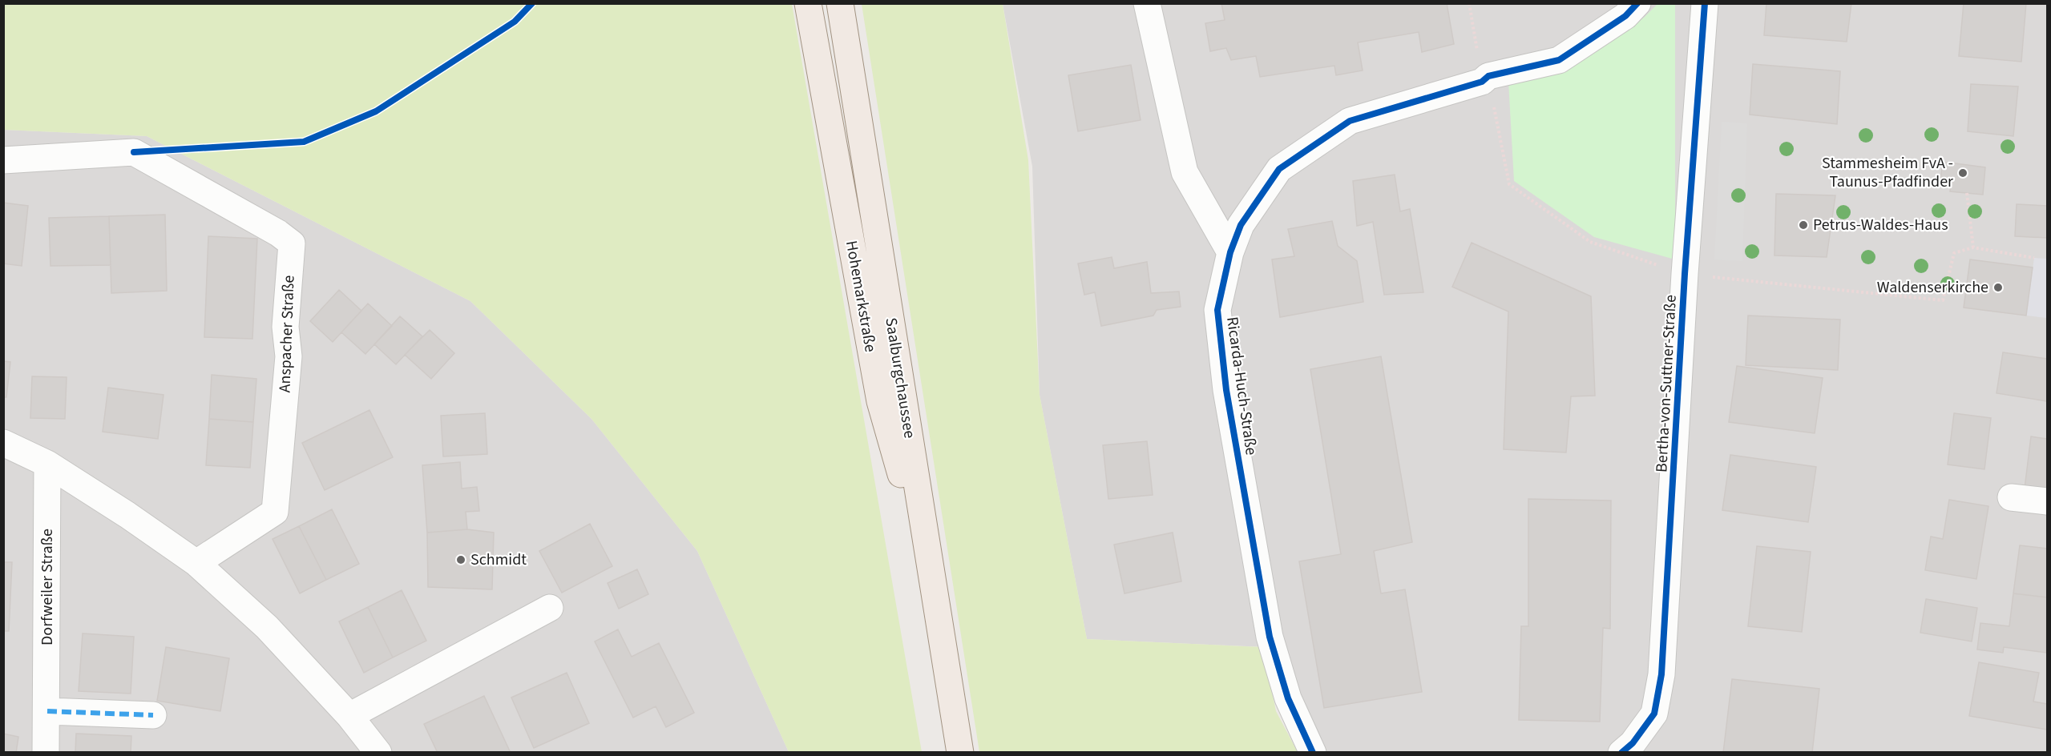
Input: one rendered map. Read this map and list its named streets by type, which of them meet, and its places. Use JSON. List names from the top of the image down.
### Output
{
  "streets": {
    "main road": ["Hohemarkstraße", "Saalburgchaussee"],
    "street": [
      "Anspacher Straße",
      "Bertha-von-Suttner-Straße",
      "Ricarda-Huch-Straße",
      "Dorfweiler Straße"
    ]
  },
  "crossings": [
    ["Hohemarkstraße", "Saalburgchaussee"]
  ],
  "places": [
    "Stammesheim FvA - Taunus-Pfadfinder",
    "Petrus-Waldes-Haus",
    "Waldenserkirche",
    "Schmidt"
  ]
}
